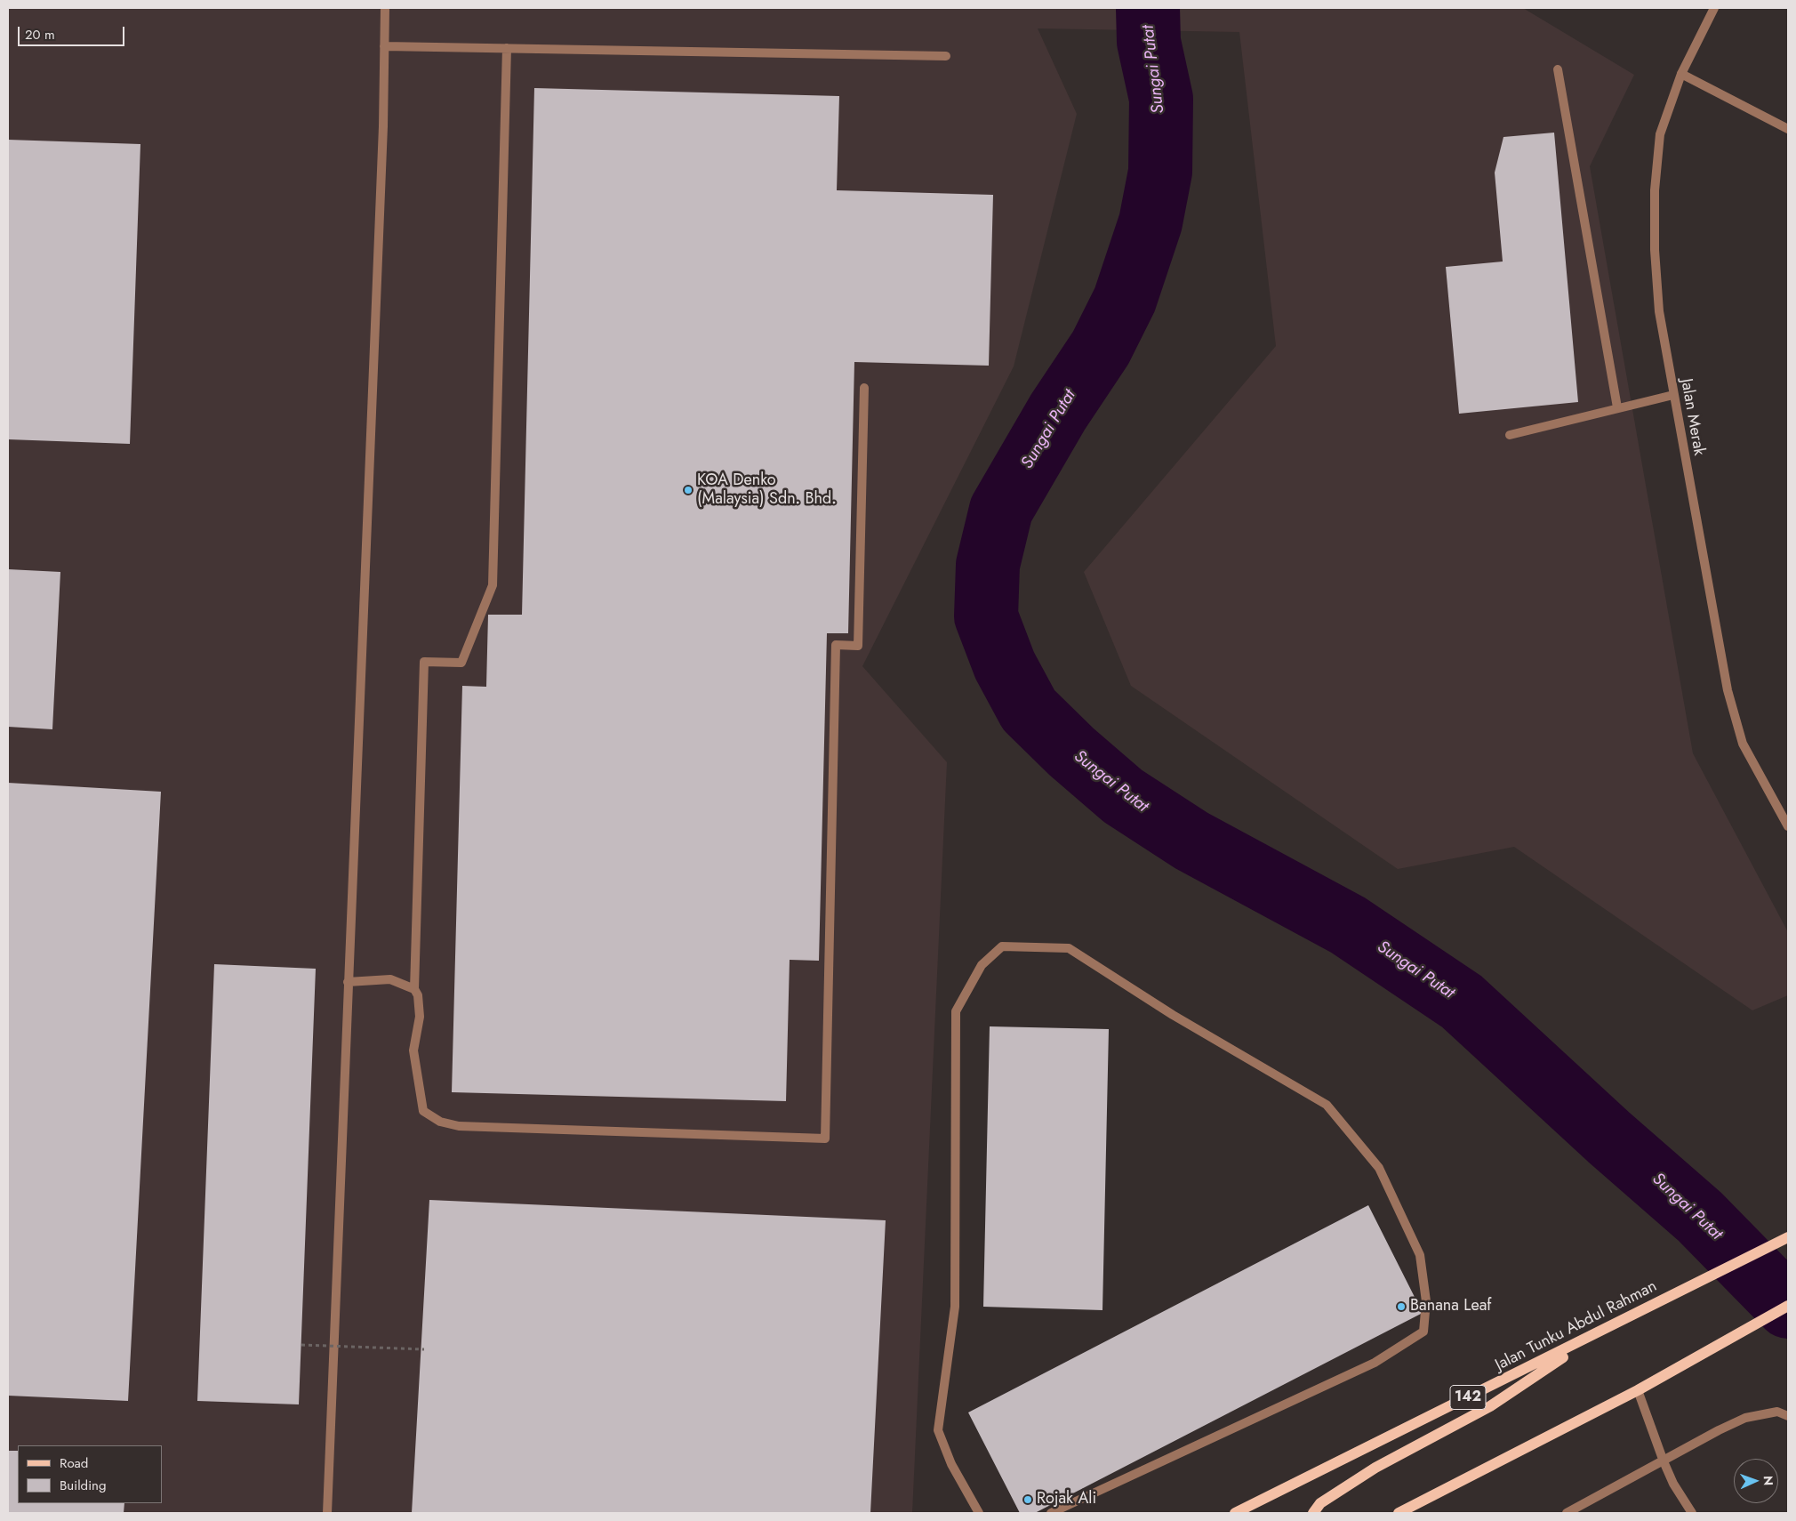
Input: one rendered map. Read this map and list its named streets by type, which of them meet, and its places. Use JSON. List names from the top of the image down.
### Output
{
  "streets": {
    "main road": ["Jalan Tunku Abdul Rahman", "142"],
    "street": ["Jalan Merak"]
  },
  "water": ["Sungai Putat"],
  "places": ["KOA Denko (Malaysia) Sdn. Bhd.", "Banana Leaf", "Rojak Ali"],
  "legend": ["Road", "Building"],
  "scale_bar": "20 m",
  "north": "right"
}
